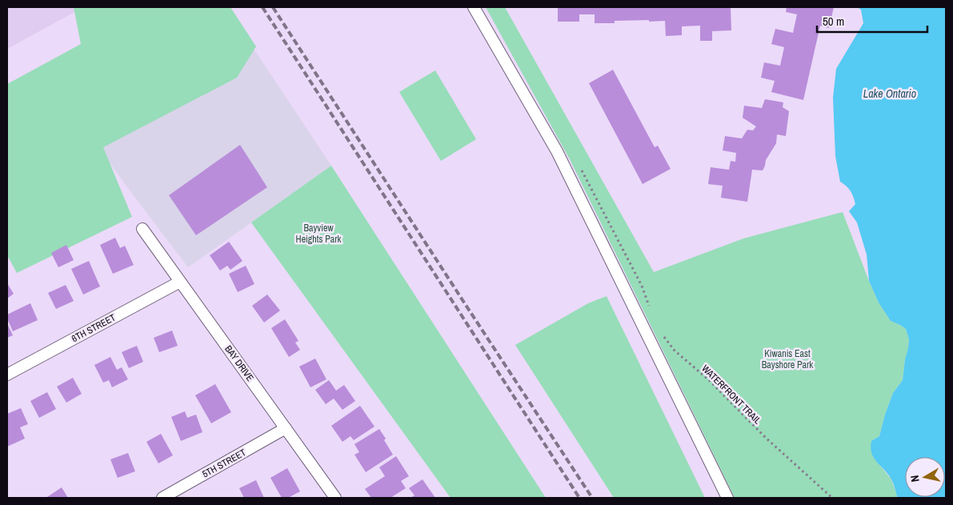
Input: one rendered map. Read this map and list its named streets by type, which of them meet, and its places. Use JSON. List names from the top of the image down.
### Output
{
  "streets": {
    "street": ["6TH STREET", "BAY DRIVE", "5TH STREET"],
    "path": ["WATERFRONT TRAIL"]
  },
  "crossings": [
    ["6TH STREET", "BAY DRIVE"],
    ["BAY DRIVE", "5TH STREET"]
  ],
  "water": ["Lake Ontario"],
  "parks": ["Bayview Heights Park", "Kiwanis East Bayshore Park"],
  "scale_bar": "50 m",
  "north": "left"
}
